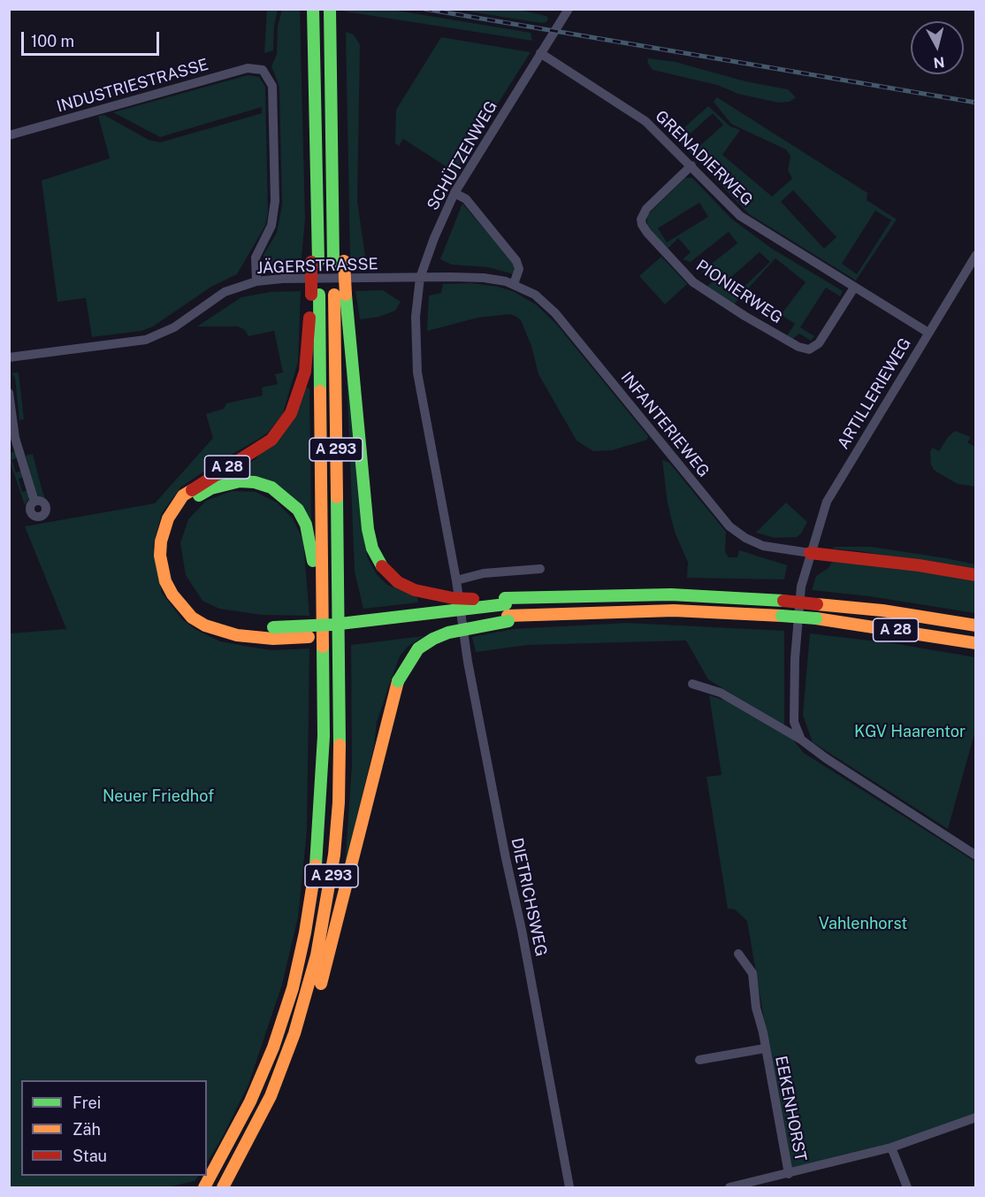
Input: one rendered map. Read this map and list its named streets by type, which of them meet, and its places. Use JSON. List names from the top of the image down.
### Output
{
  "streets": {
    "main road": ["A 293", "A 28"],
    "street": [
      "INDUSTRIESTRASSE",
      "SCHÜTZENWEG",
      "GRENADIERWEG",
      "JÄGERSTRASSE",
      "PIONIERWEG",
      "ARTILLERIEWEG",
      "INFANTERIEWEG",
      "DIETRICHSWEG",
      "EEKENHORST"
    ]
  },
  "crossings": [
    ["INDUSTRIESTRASSE", "JÄGERSTRASSE"],
    ["SCHÜTZENWEG", "GRENADIERWEG"],
    ["SCHÜTZENWEG", "JÄGERSTRASSE"],
    ["SCHÜTZENWEG", "INFANTERIEWEG"],
    ["SCHÜTZENWEG", "DIETRICHSWEG"],
    ["GRENADIERWEG", "PIONIERWEG"],
    ["GRENADIERWEG", "ARTILLERIEWEG"],
    ["JÄGERSTRASSE", "INFANTERIEWEG"],
    ["ARTILLERIEWEG", "INFANTERIEWEG"],
    ["A 293", "A 28"]
  ],
  "parks": ["KGV Haarentor", "Neuer Friedhof", "Vahlenhorst"],
  "legend": ["Frei", "Zäh", "Stau"],
  "scale_bar": "100 m",
  "north": "bottom"
}
